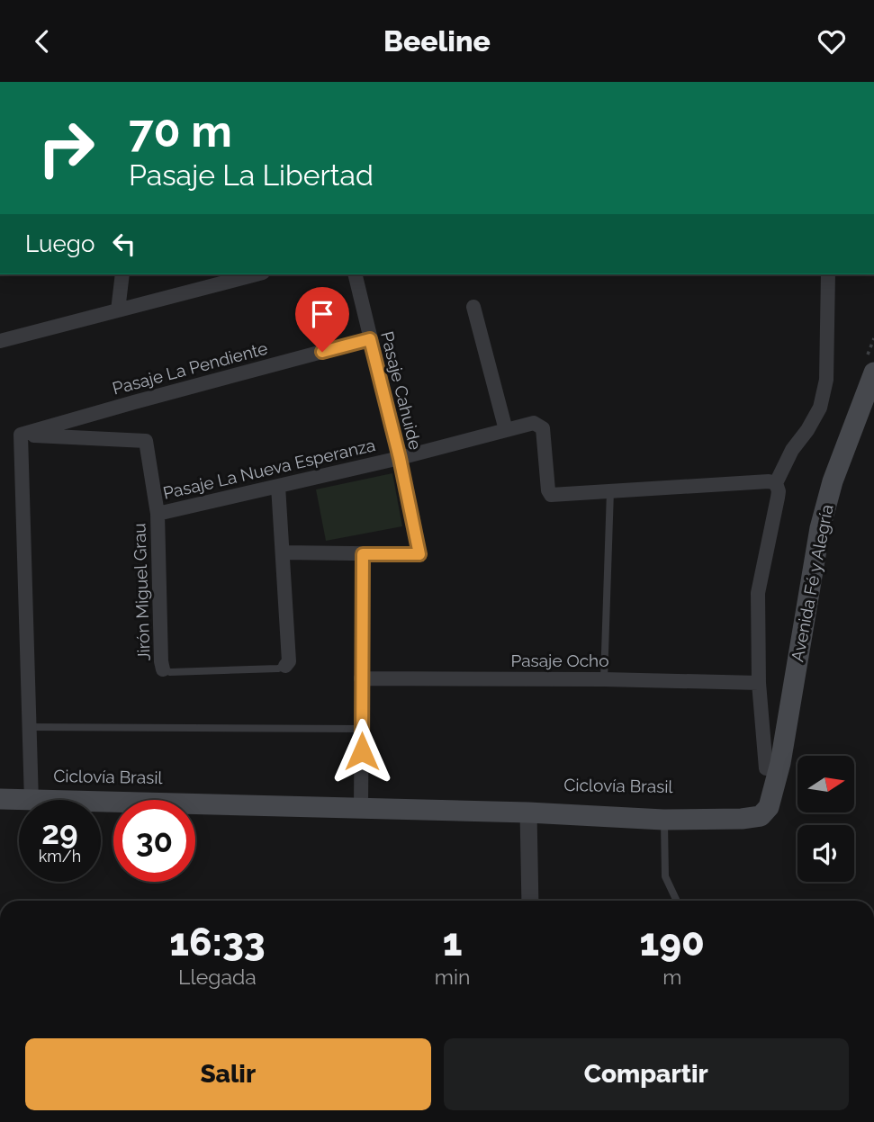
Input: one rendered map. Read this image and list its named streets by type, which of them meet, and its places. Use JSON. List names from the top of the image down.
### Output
{
  "streets": {
    "main road": ["Avenida Fé y Alegría"],
    "street": [
      "Pasaje La Pendiente",
      "Pasaje Cahuide",
      "Pasaje La Nueva Esperanza",
      "Jirón Miguel Grau",
      "Pasaje Ocho"
    ]
  },
  "crossings": [
    ["Pasaje La Pendiente", "Pasaje Cahuide"],
    ["Pasaje La Pendiente", "Jirón Miguel Grau"],
    ["Pasaje Cahuide", "Pasaje La Nueva Esperanza"],
    ["Pasaje La Nueva Esperanza", "Jirón Miguel Grau"]
  ],
  "north": "right",
  "page": {
    "header": "Beeline",
    "turn": ["70 m", "Pasaje La Libertad"],
    "then": "Luego",
    "speed": "29 km/h",
    "limit": "30",
    "eta": [
      "16:33",
      "Llegada",
      "1",
      "min",
      "190",
      "m"
    ],
    "buttons": ["Salir", "Compartir"]
  }
}
